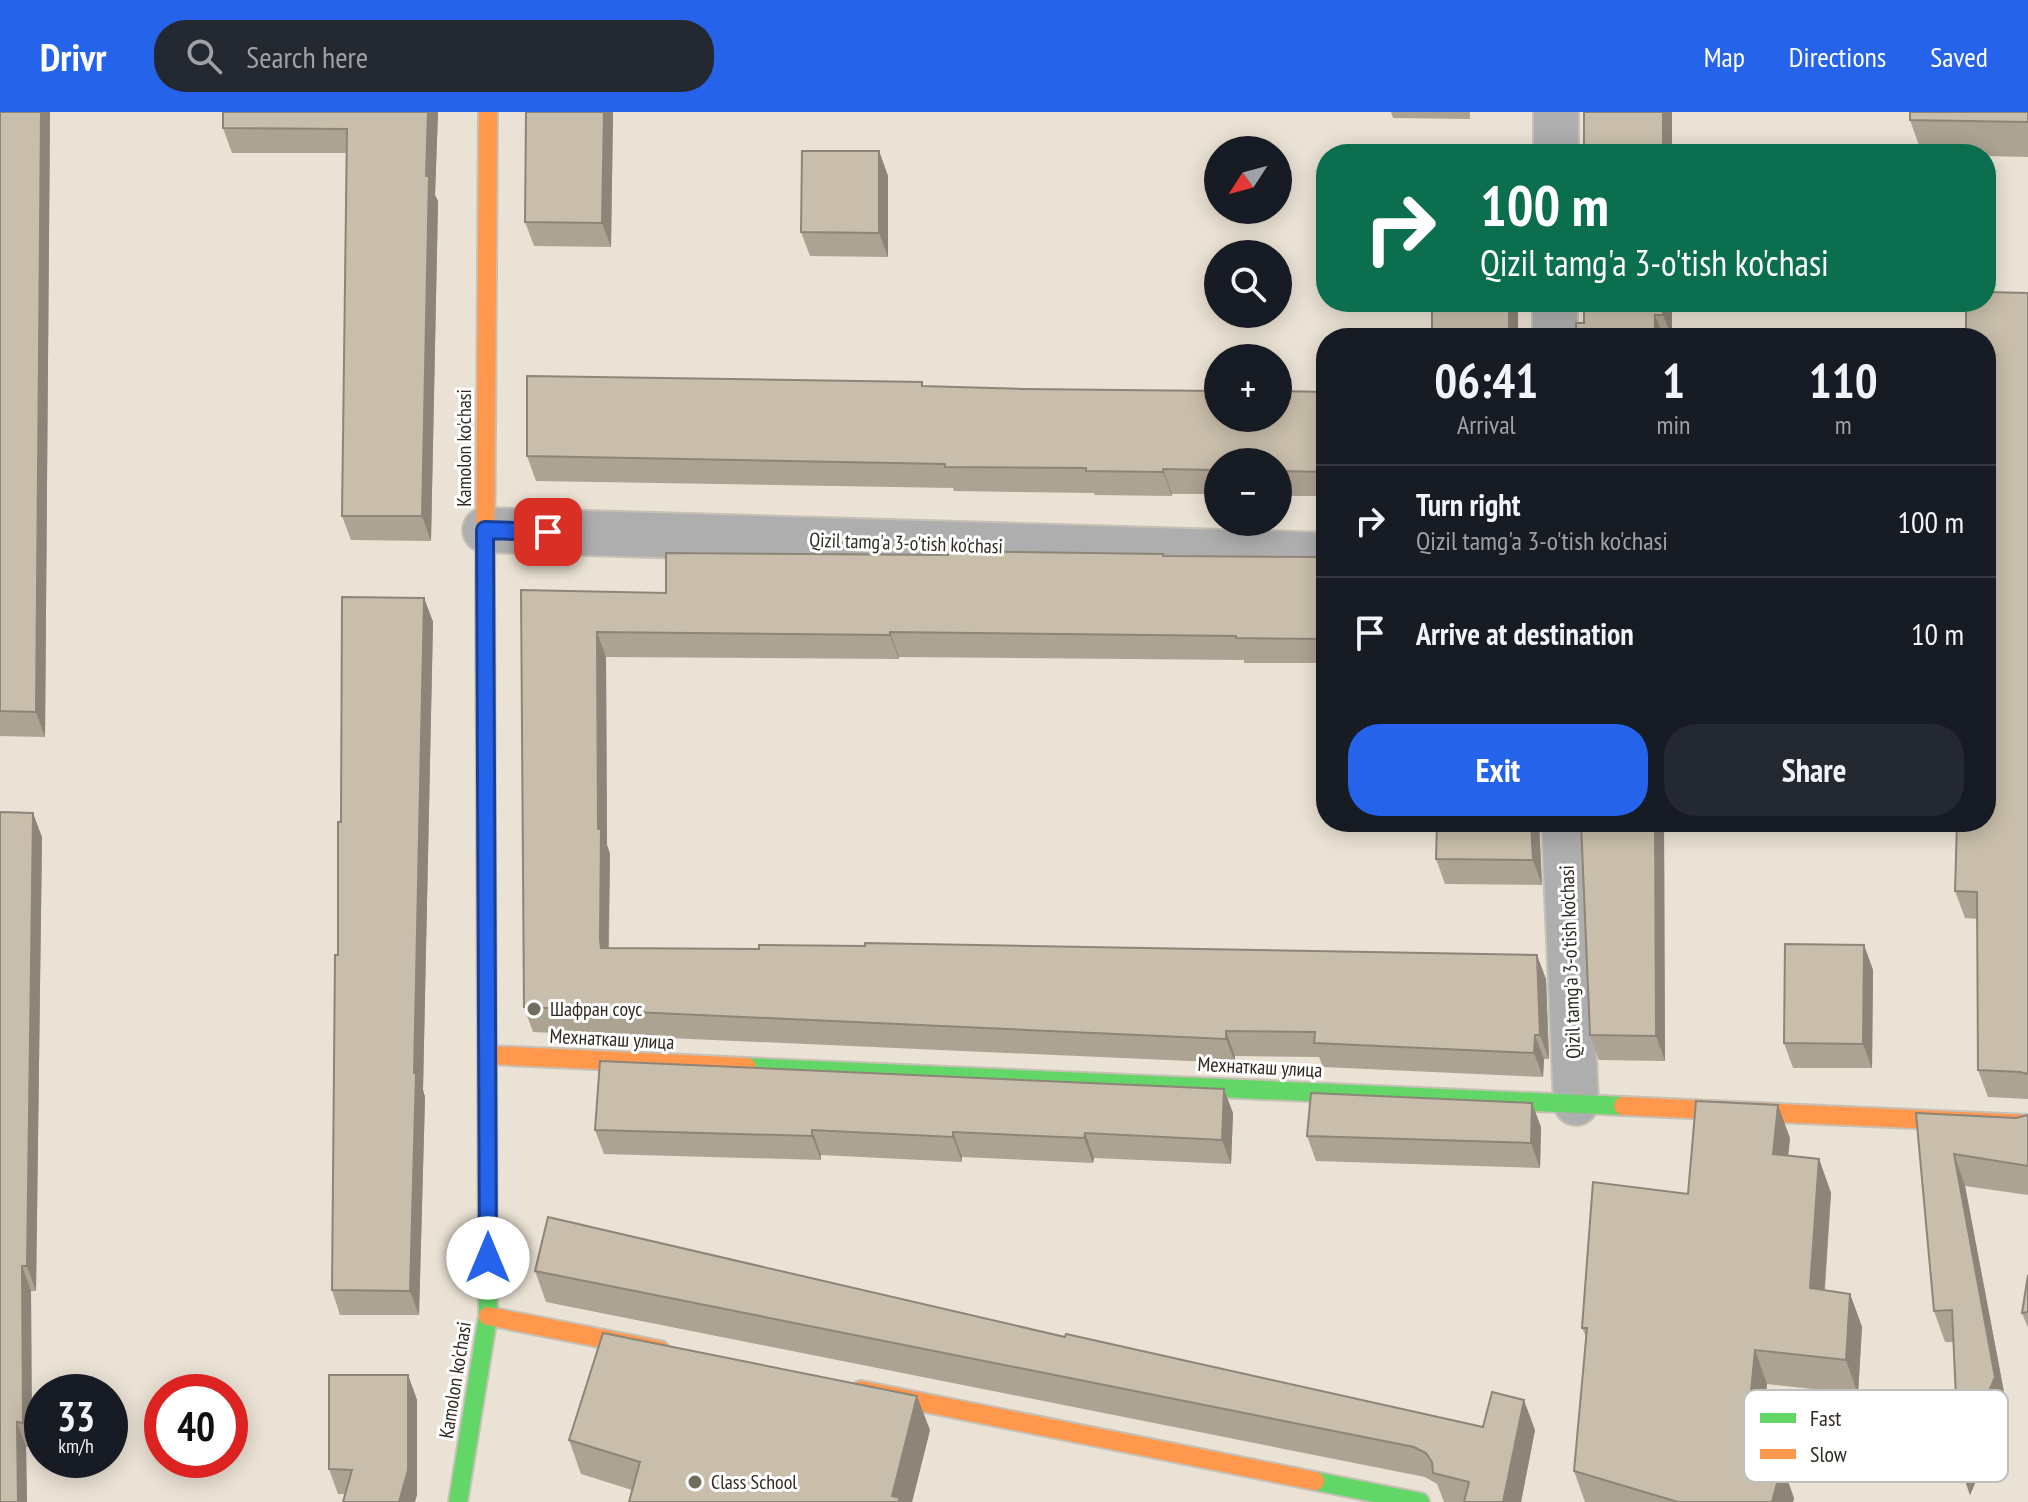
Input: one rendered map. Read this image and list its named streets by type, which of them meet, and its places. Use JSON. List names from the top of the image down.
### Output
{
  "streets": {
    "street": ["Kamolon ko'chasi", "Qizil tamg'a 3-o'tish ko'chasi", "Мехнаткаш улица"]
  },
  "crossings": [
    ["Kamolon ko'chasi", "Qizil tamg'a 3-o'tish ko'chasi"],
    ["Kamolon ko'chasi", "Мехнаткаш улица"],
    ["Qizil tamg'a 3-o'tish ko'chasi", "Мехнаткаш улица"]
  ],
  "places": ["Шафран соус", "Class School"],
  "legend": ["Fast", "Slow"],
  "north": "bottom left",
  "page": {
    "header": "Drivr",
    "search": "Search here",
    "nav": ["Map", "Directions", "Saved"],
    "map_buttons": ["+", "−"],
    "turn": ["100 m", "Qizil tamg'a 3-o'tish ko'chasi"],
    "eta": [
      "06:41",
      "Arrival",
      "1",
      "min",
      "110",
      "m"
    ],
    "list": [
      {
        "name": "Turn right",
        "note": "Qizil tamg'a 3-o'tish ko'chasi",
        "value": "100 m"
      },
      {
        "name": "Arrive at destination",
        "value": "10 m"
      }
    ],
    "buttons": ["Exit", "Share"],
    "speed": "33 km/h",
    "limit": "40"
  }
}
